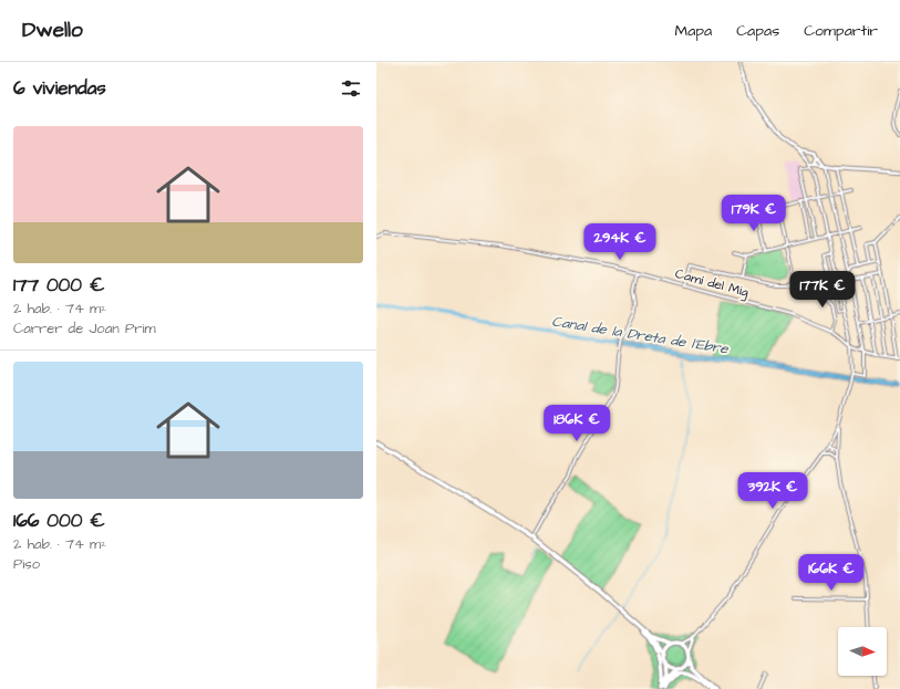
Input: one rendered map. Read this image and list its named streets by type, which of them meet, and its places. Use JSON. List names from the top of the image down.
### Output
{
  "streets": {
    "street": ["Camí del Mig"]
  },
  "water": ["Canal de la Dreta de l'Ebre"],
  "north": "right",
  "page": {
    "header": "Dwello",
    "nav": ["Mapa", "Capas", "Compartir"],
    "heading": "6 viviendas",
    "list": [
      {
        "name": "177 000 €",
        "note": "2 hab. · 74 m² · Carrer de Joan Prim"
      },
      {
        "name": "166 000 €",
        "note": "2 hab. · 74 m² · Piso"
      }
    ],
    "price": [
      "179K €",
      "294K €",
      "177K €",
      "186K €",
      "392K €",
      "166K €"
    ]
  }
}
